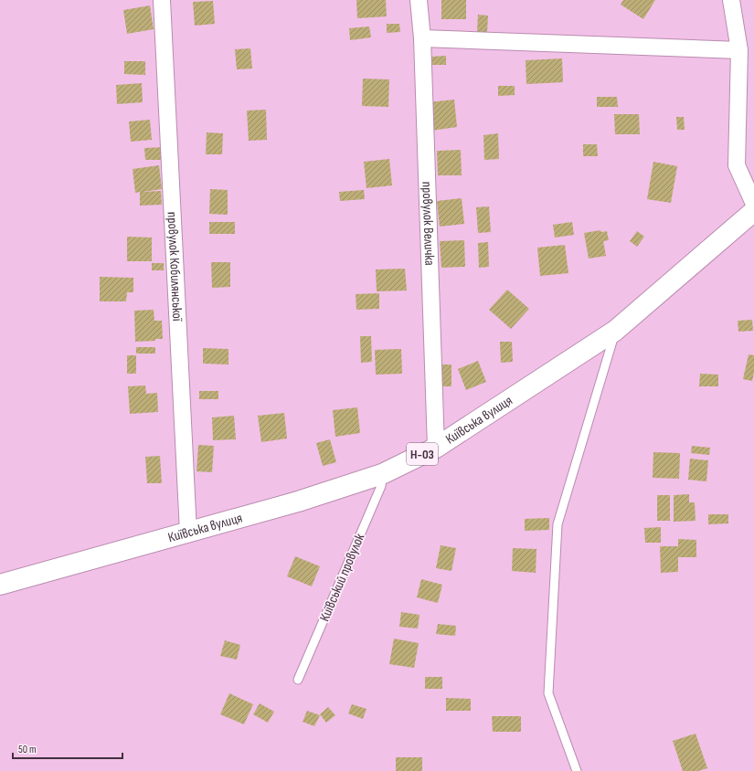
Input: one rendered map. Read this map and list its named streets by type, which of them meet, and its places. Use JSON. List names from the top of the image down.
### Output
{
  "streets": {
    "main road": ["Київська вулиця", "Н-03"],
    "street": ["провулок Величка", "провулок Кобилянської"],
    "lane": ["Київський провулок"]
  },
  "crossings": [
    ["провулок Величка", "Київська вулиця"],
    ["провулок Кобилянської", "Київська вулиця"],
    ["Київська вулиця", "Київський провулок"]
  ],
  "scale_bar": "50 m"
}
